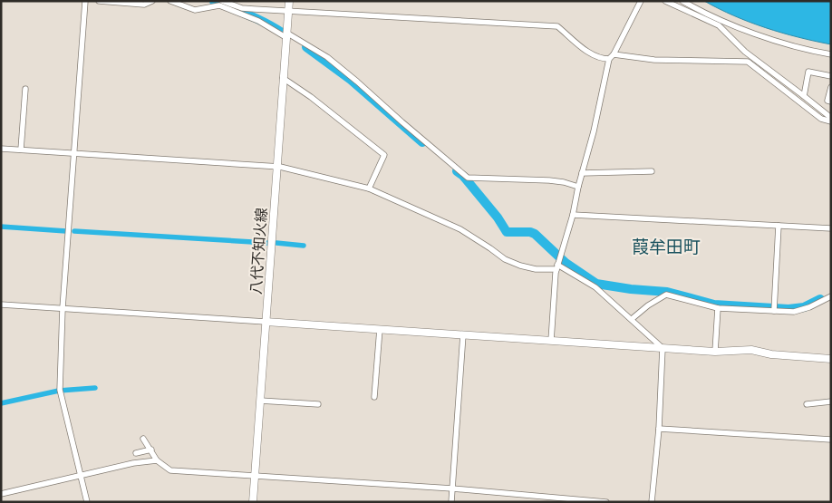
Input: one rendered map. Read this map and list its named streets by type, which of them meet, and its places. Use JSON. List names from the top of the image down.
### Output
{
  "streets": {
    "street": ["八代不知火線"]
  },
  "districts": ["葭牟田町"]
}
